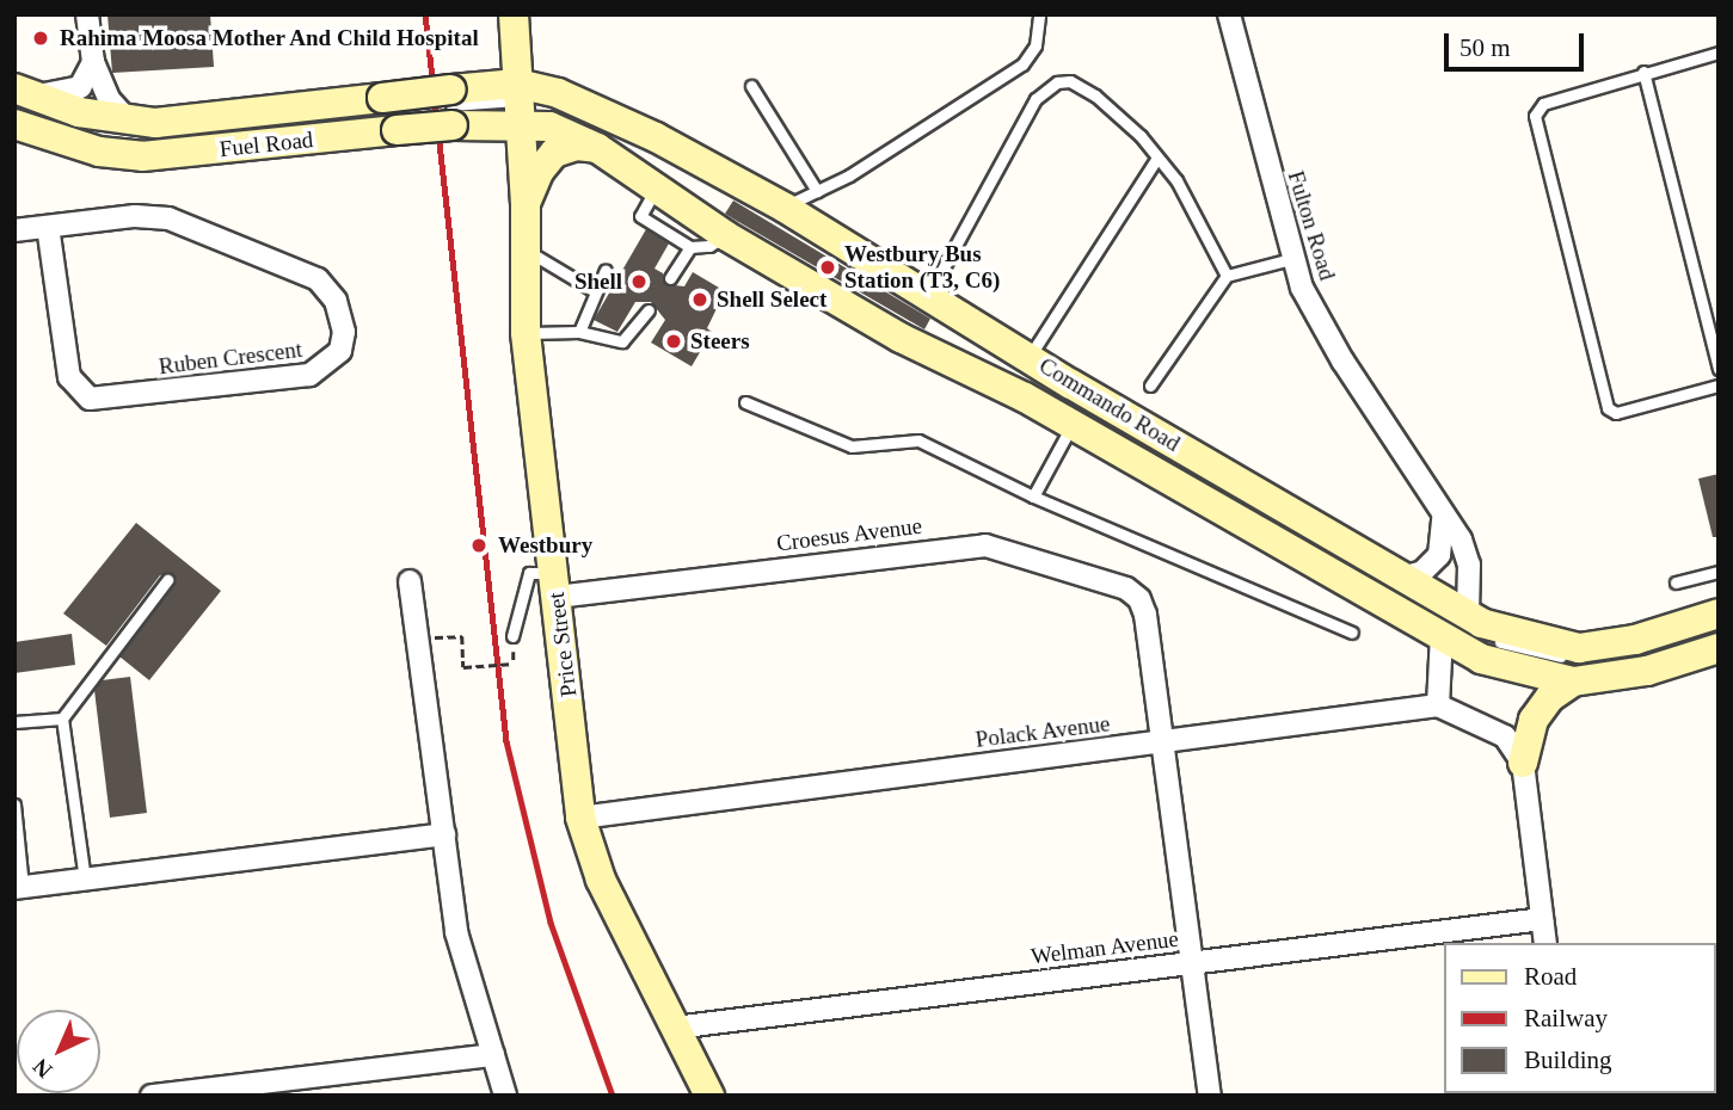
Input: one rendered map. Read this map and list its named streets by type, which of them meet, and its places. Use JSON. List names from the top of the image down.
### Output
{
  "streets": {
    "main road": ["Fuel Road", "Commando Road", "Price Street"],
    "street": [
      "Fulton Road",
      "Ruben Crescent",
      "Croesus Avenue",
      "Polack Avenue",
      "Welman Avenue"
    ]
  },
  "crossings": [
    ["Fuel Road", "Commando Road"],
    ["Fuel Road", "Price Street"],
    ["Fulton Road", "Commando Road"],
    ["Commando Road", "Price Street"],
    ["Croesus Avenue", "Price Street"],
    ["Croesus Avenue", "Polack Avenue"],
    ["Price Street", "Polack Avenue"],
    ["Price Street", "Welman Avenue"]
  ],
  "places": [
    "Rahima Moosa Mother And Child Hospital",
    "Westbury Bus Station (T3, C6)",
    "Shell",
    "Shell Select",
    "Steers",
    "Westbury"
  ],
  "legend": ["Road", "Railway", "Building"],
  "scale_bar": "50 m",
  "north": "bottom left"
}
